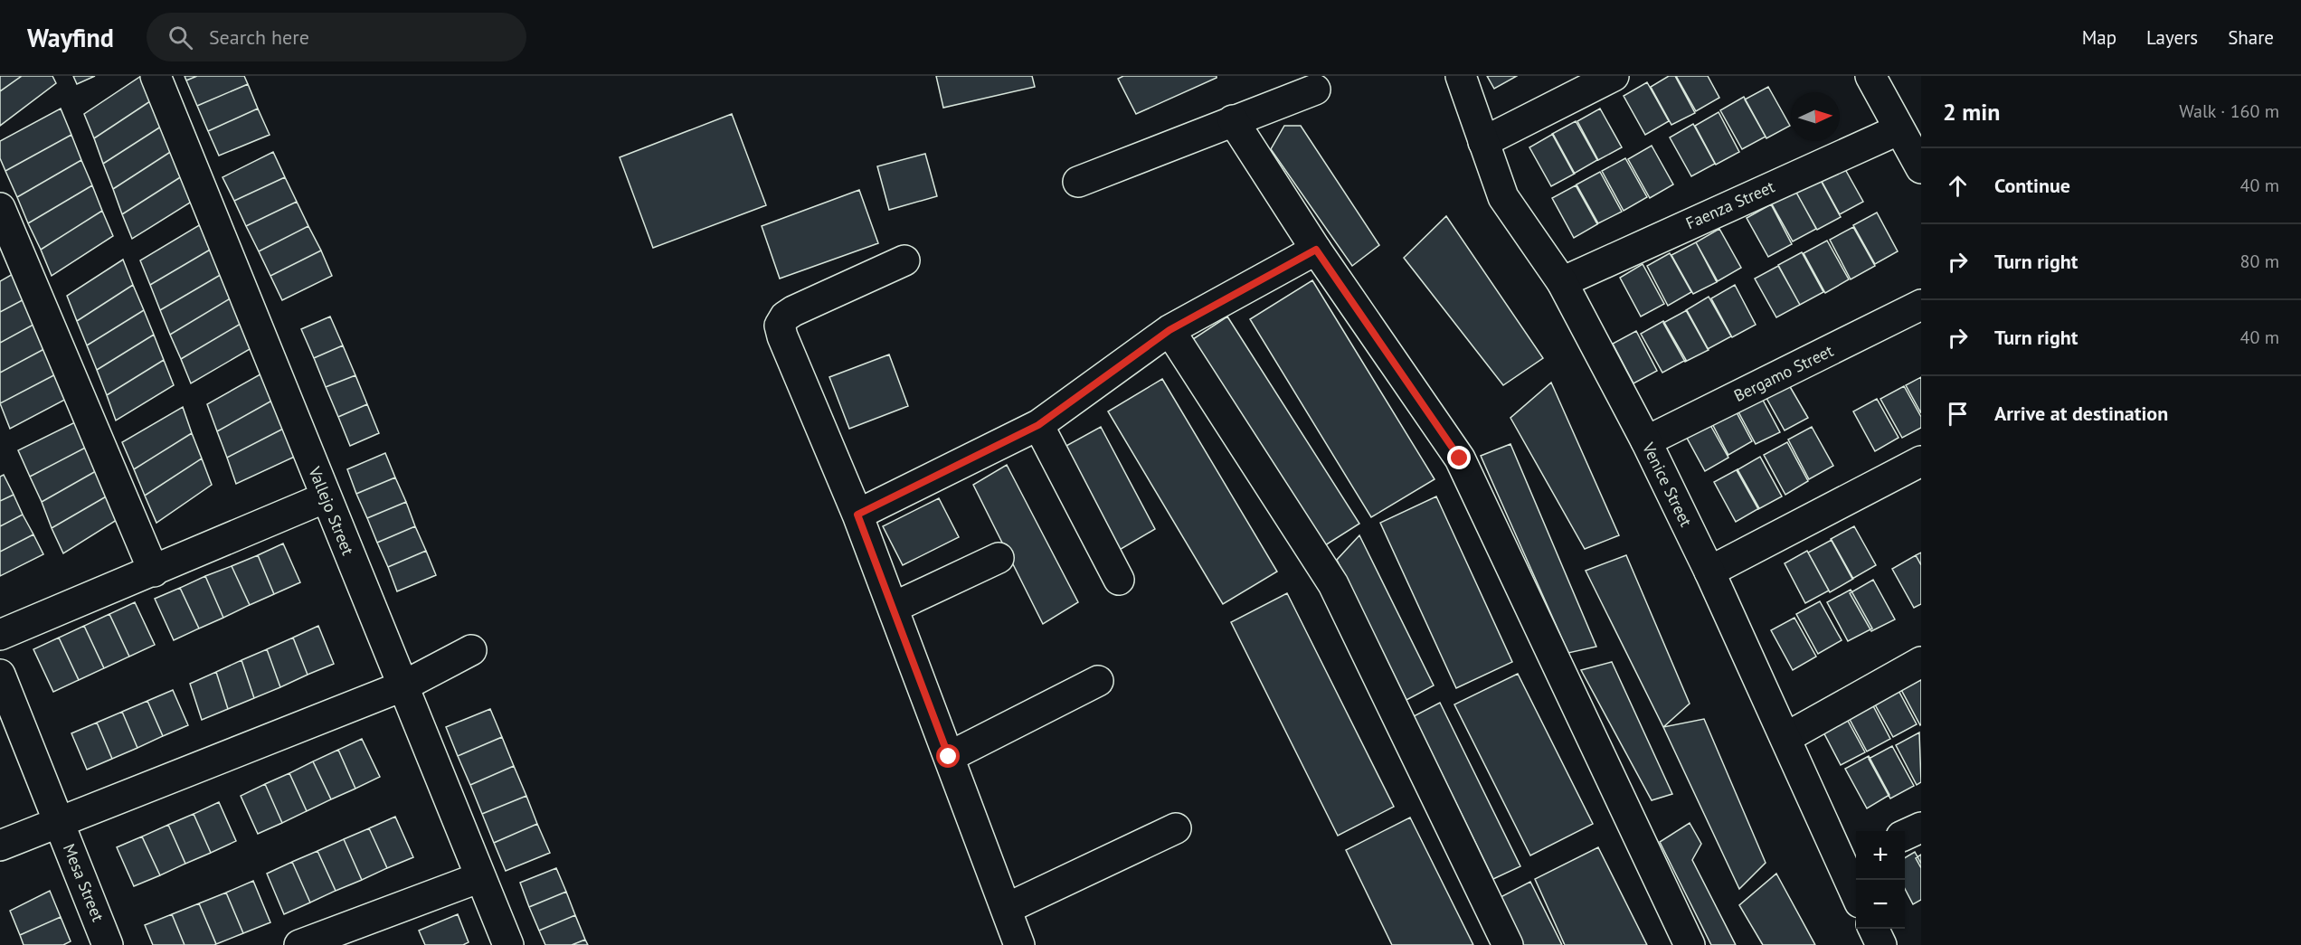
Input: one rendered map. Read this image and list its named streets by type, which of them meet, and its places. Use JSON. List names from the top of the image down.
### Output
{
  "streets": {
    "street": [
      "Faenza Street",
      "Bergamo Street",
      "Venice Street",
      "Vallejo Street",
      "Mesa Street"
    ]
  },
  "crossings": [
    ["Faenza Street", "Venice Street"],
    ["Bergamo Street", "Venice Street"]
  ],
  "north": "right",
  "page": {
    "header": "Wayfind",
    "search": "Search here",
    "nav": ["Map", "Layers", "Share"],
    "heading": ["2 min", "Walk · 160 m"],
    "list": [
      ["Continue", "40 m"],
      ["Turn right", "80 m"],
      ["Turn right", "40 m"],
      "Arrive at destination"
    ],
    "map_buttons": ["+", "−"]
  }
}
